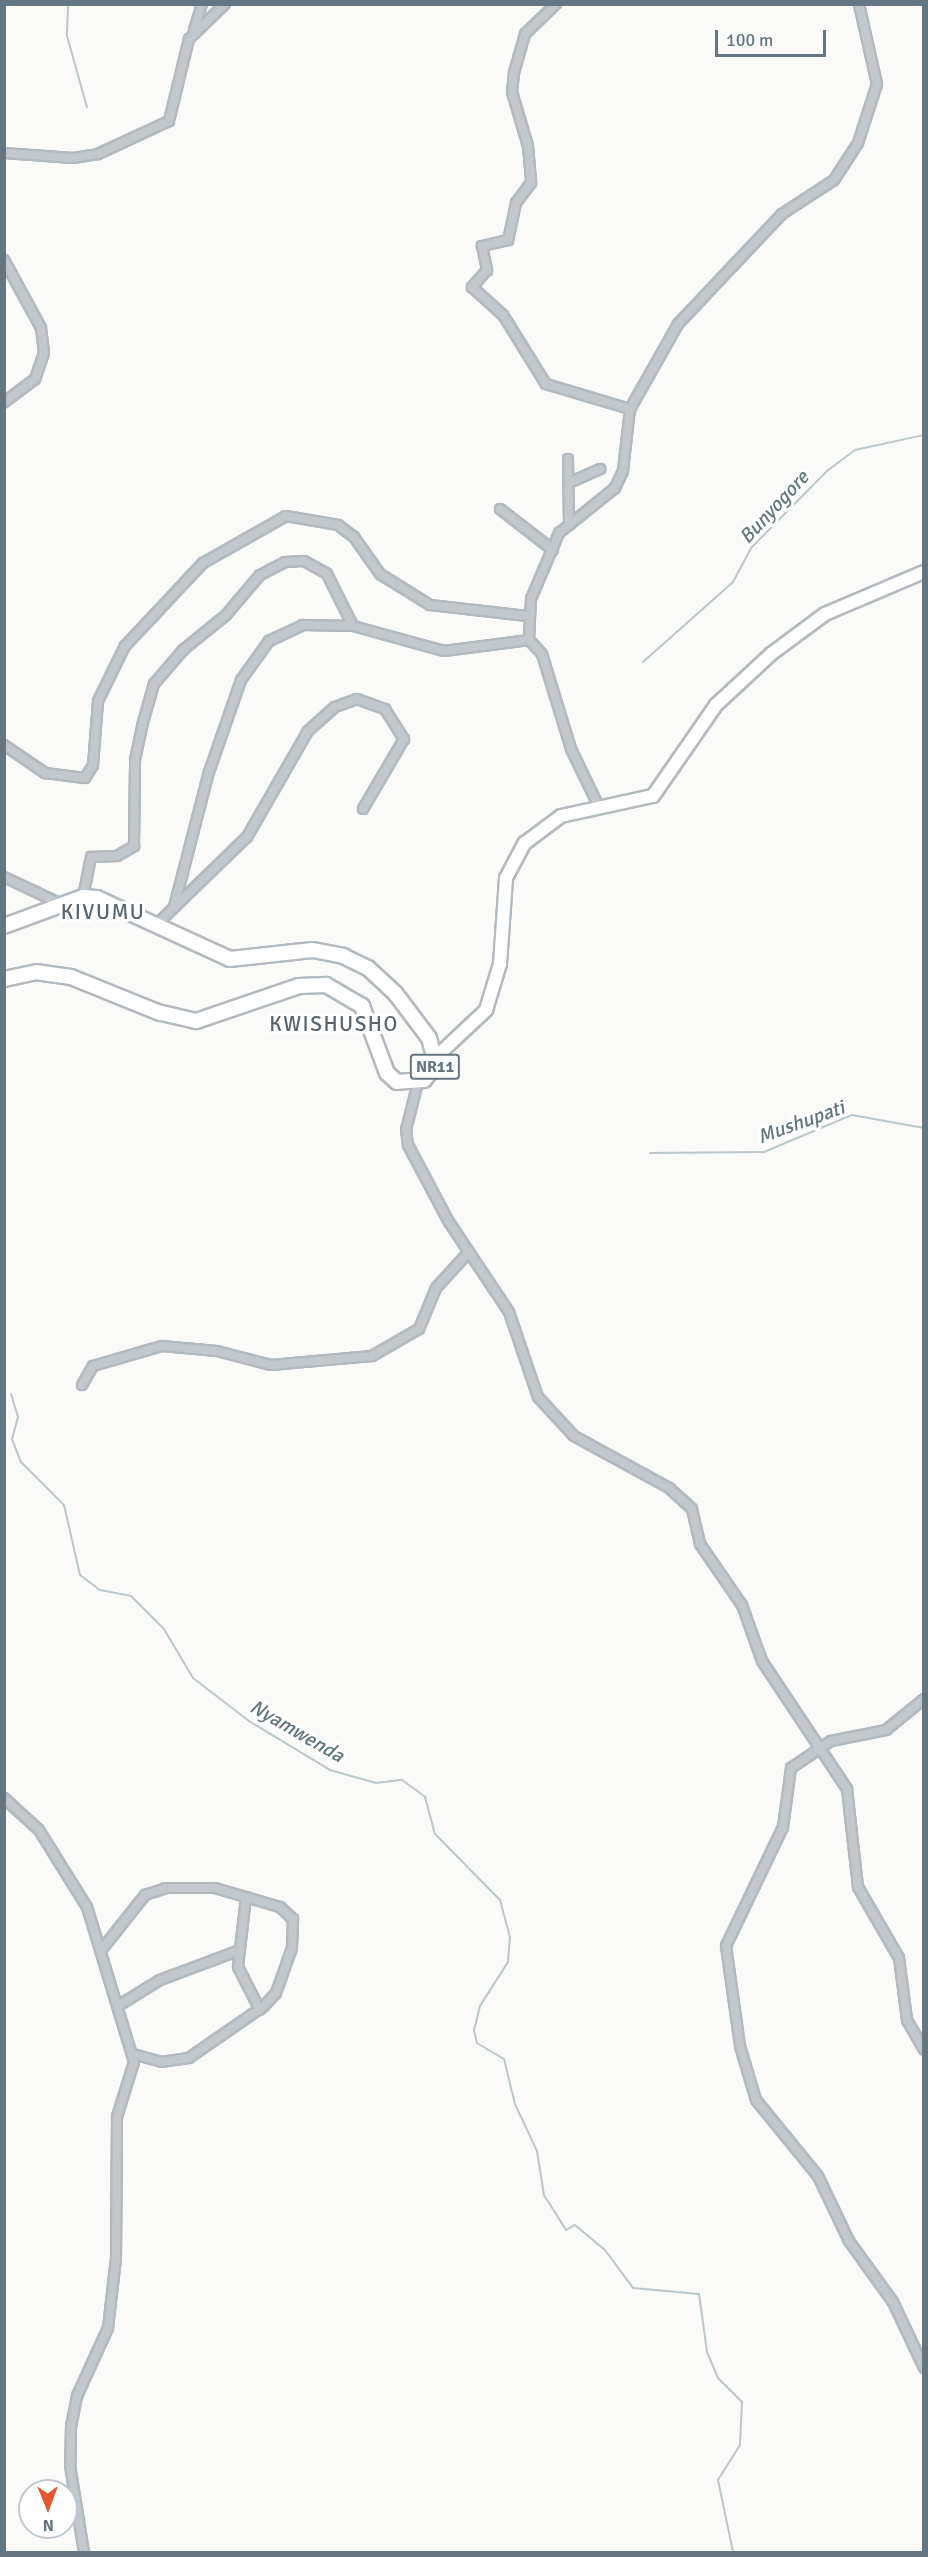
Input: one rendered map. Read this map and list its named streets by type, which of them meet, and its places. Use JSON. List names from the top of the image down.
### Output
{
  "streets": {
    "highway": ["NR11"]
  },
  "districts": ["KIVUMU", "KWISHUSHO"],
  "water": ["Bunyogore", "Mushupati", "Nyamwenda"],
  "scale_bar": "100 m",
  "north": "bottom"
}
